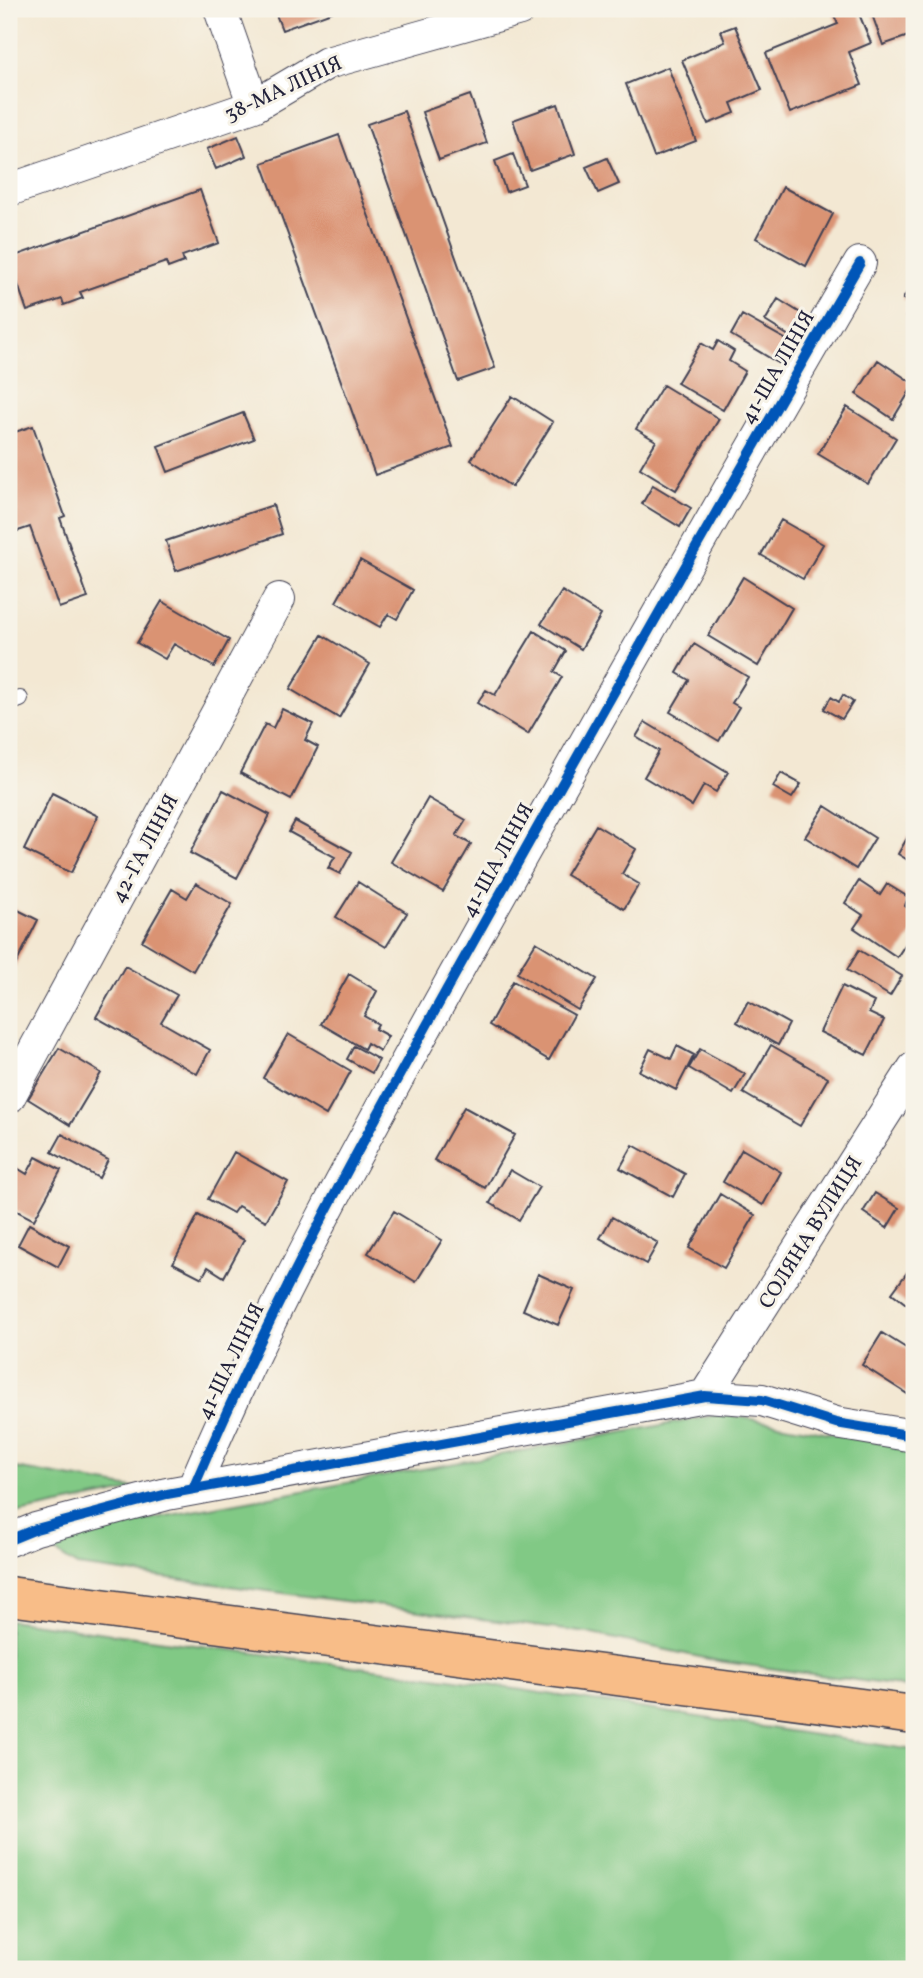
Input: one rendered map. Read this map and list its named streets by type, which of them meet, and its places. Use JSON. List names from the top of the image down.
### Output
{
  "streets": {
    "street": [
      "38-МА ЛІНІЯ",
      "41-ША ЛІНІЯ",
      "42-ГА ЛІНІЯ",
      "СОЛЯНА ВУЛИЦЯ"
    ]
  }
}
